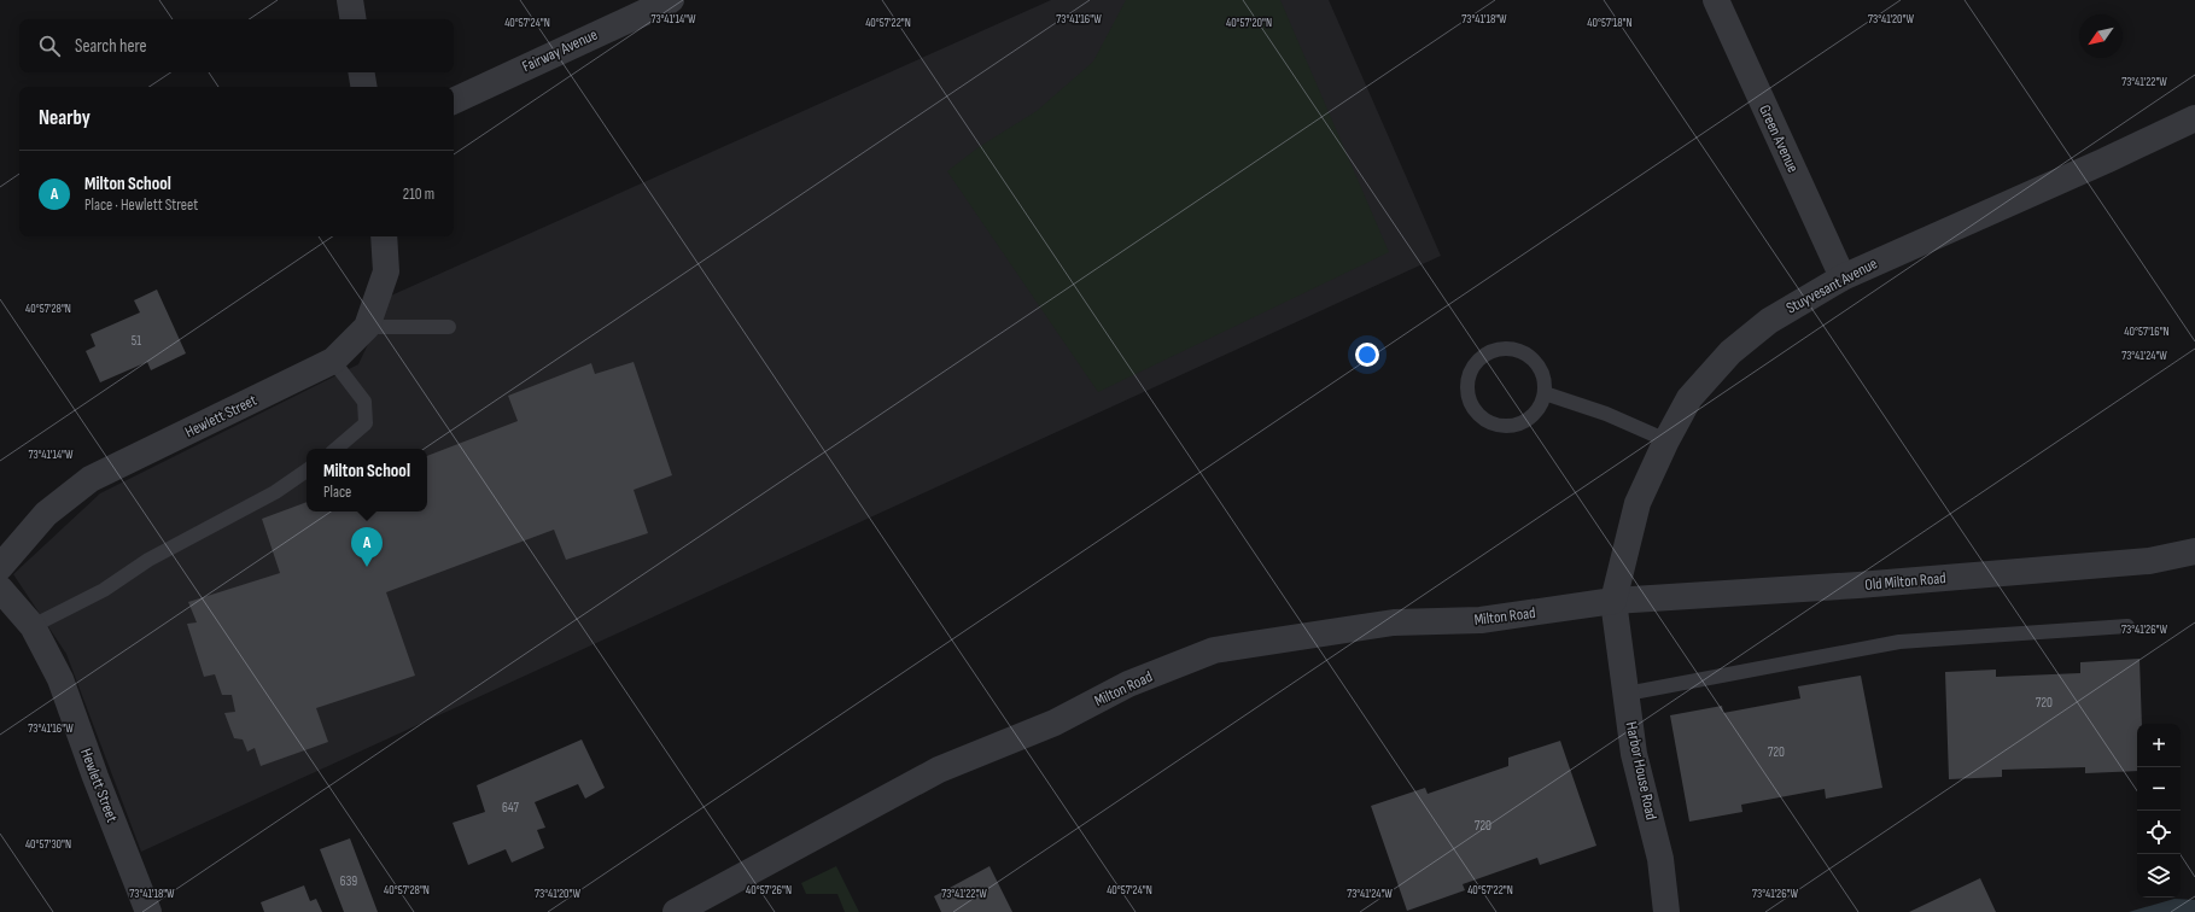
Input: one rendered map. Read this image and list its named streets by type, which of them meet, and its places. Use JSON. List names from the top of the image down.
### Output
{
  "streets": {
    "street": [
      "Fairway Avenue",
      "Green Avenue",
      "Stuyvesant Avenue",
      "Hewlett Street",
      "Old Milton Road",
      "Milton Road",
      "Harbor House Road"
    ]
  },
  "crossings": [
    ["Green Avenue", "Stuyvesant Avenue"],
    ["Stuyvesant Avenue", "Old Milton Road"],
    ["Stuyvesant Avenue", "Milton Road"],
    ["Stuyvesant Avenue", "Harbor House Road"],
    ["Old Milton Road", "Milton Road"],
    ["Old Milton Road", "Harbor House Road"],
    ["Milton Road", "Harbor House Road"]
  ],
  "house_numbers": [
    "51",
    "720",
    "720",
    "647",
    "720",
    "639"
  ],
  "north": "bottom left",
  "page": {
    "search": "Search here",
    "heading": "Nearby",
    "list": [
      {
        "mark": "A",
        "name": "Milton School",
        "note": "Place · Hewlett Street",
        "value": "210 m"
      }
    ],
    "popup": ["Milton School", "Place"],
    "pins": "A",
    "map_buttons": ["+", "−"]
  },
  "coordinates": [
    "73°41'14\"W",
    "73°41'16\"W",
    "73°41'18\"W",
    "73°41'20\"W",
    "40°57'24\"N",
    "40°57'22\"N",
    "40°57'20\"N",
    "40°57'18\"N",
    "73°41'22\"W",
    "40°57'28\"N",
    "40°57'16\"N",
    "73°41'24\"W",
    "73°41'26\"W",
    "40°57'30\"N",
    "40°57'26\"N"
  ]
}
